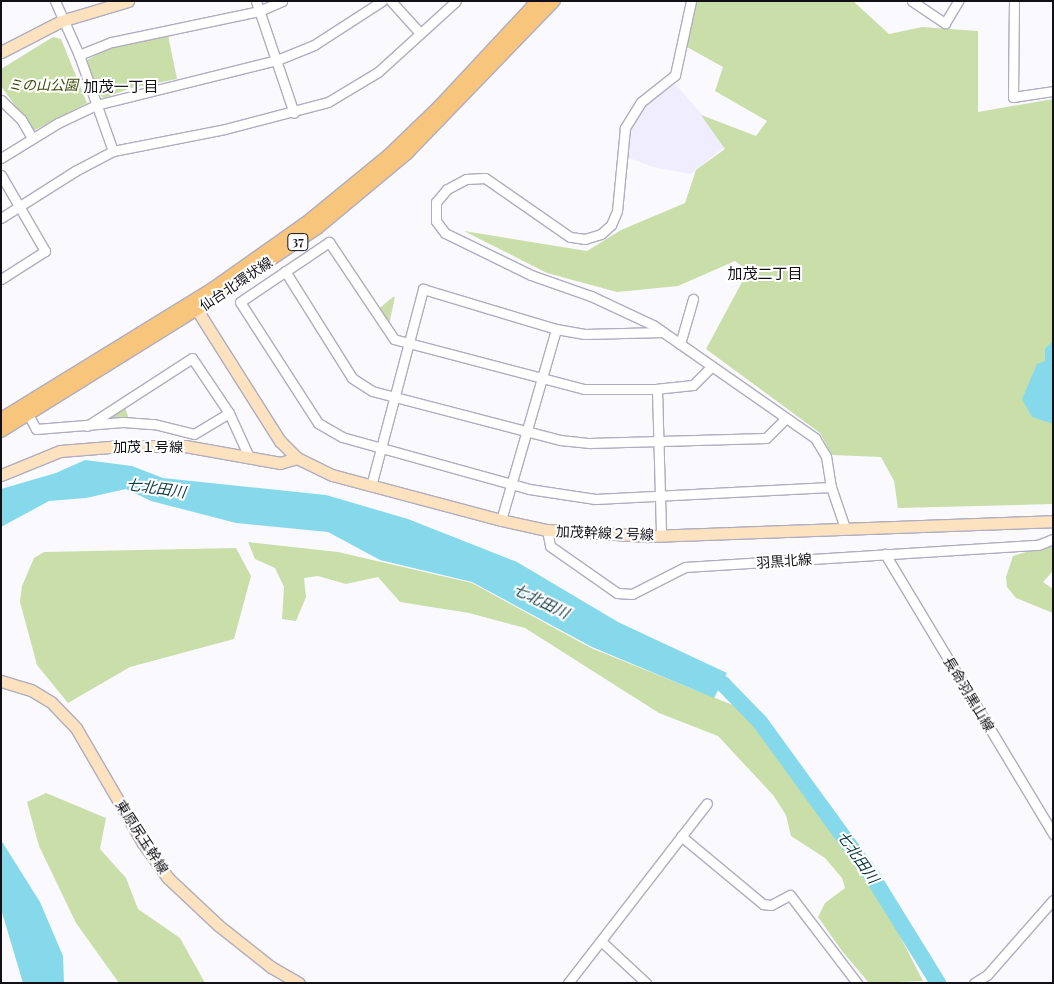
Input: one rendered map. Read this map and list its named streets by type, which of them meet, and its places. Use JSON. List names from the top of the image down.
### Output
{
  "streets": {
    "main road": ["37", "仙台北環状線"],
    "street": [
      "加茂１号線",
      "加茂幹線２号線",
      "羽黒北線",
      "長命羽黒山線",
      "東原尻玉幹線"
    ]
  },
  "crossings": [
    ["仙台北環状線", "加茂幹線２号線"],
    ["加茂１号線", "加茂幹線２号線"],
    ["加茂幹線２号線", "羽黒北線"],
    ["羽黒北線", "長命羽黒山線"]
  ],
  "districts": ["加茂一丁目", "加茂二丁目"],
  "water": ["七北田川"],
  "parks": ["ミの山公園"]
}
